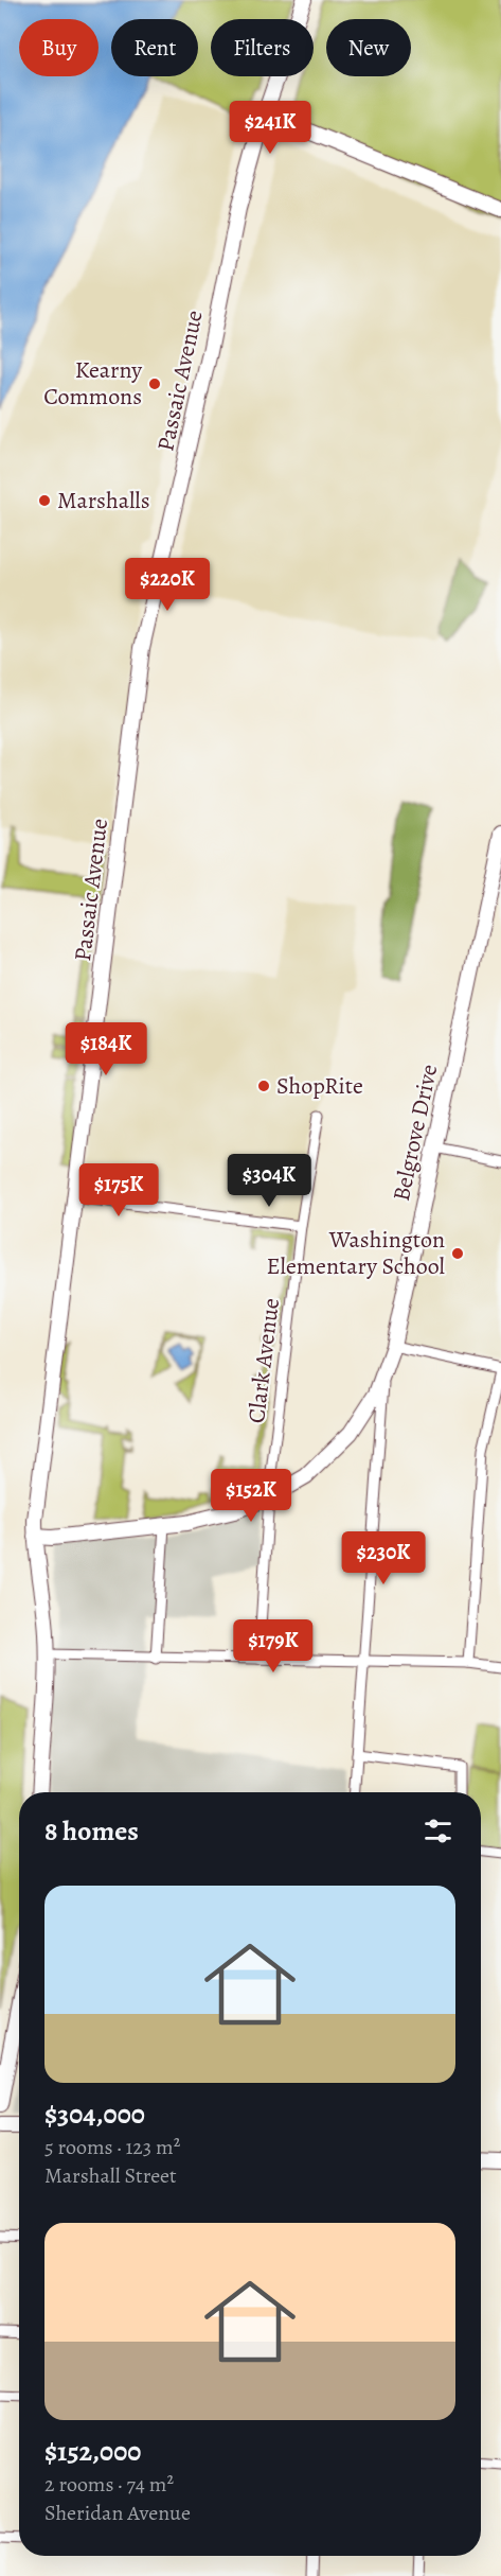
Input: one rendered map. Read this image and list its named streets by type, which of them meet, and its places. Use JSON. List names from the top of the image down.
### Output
{
  "streets": {
    "main road": ["Passaic Avenue", "Belgrove Drive"],
    "street": ["Clark Avenue"]
  },
  "crossings": [
    ["Passaic Avenue", "Belgrove Drive"],
    ["Belgrove Drive", "Clark Avenue"]
  ],
  "places": [
    "Kearny Commons",
    "Marshalls",
    "ShopRite",
    "Washington Elementary School"
  ],
  "page": {
    "chip": [
      "Buy",
      "Rent",
      "Filters",
      "New"
    ],
    "price": [
      "$241K",
      "$220K",
      "$184K",
      "$304K",
      "$175K",
      "$152K",
      "$230K",
      "$179K"
    ],
    "heading": "8 homes",
    "list": [
      {
        "name": "$304,000",
        "note": "5 rooms · 123 m² · Marshall Street"
      },
      {
        "name": "$152,000",
        "note": "2 rooms · 74 m² · Sheridan Avenue"
      }
    ]
  }
}
